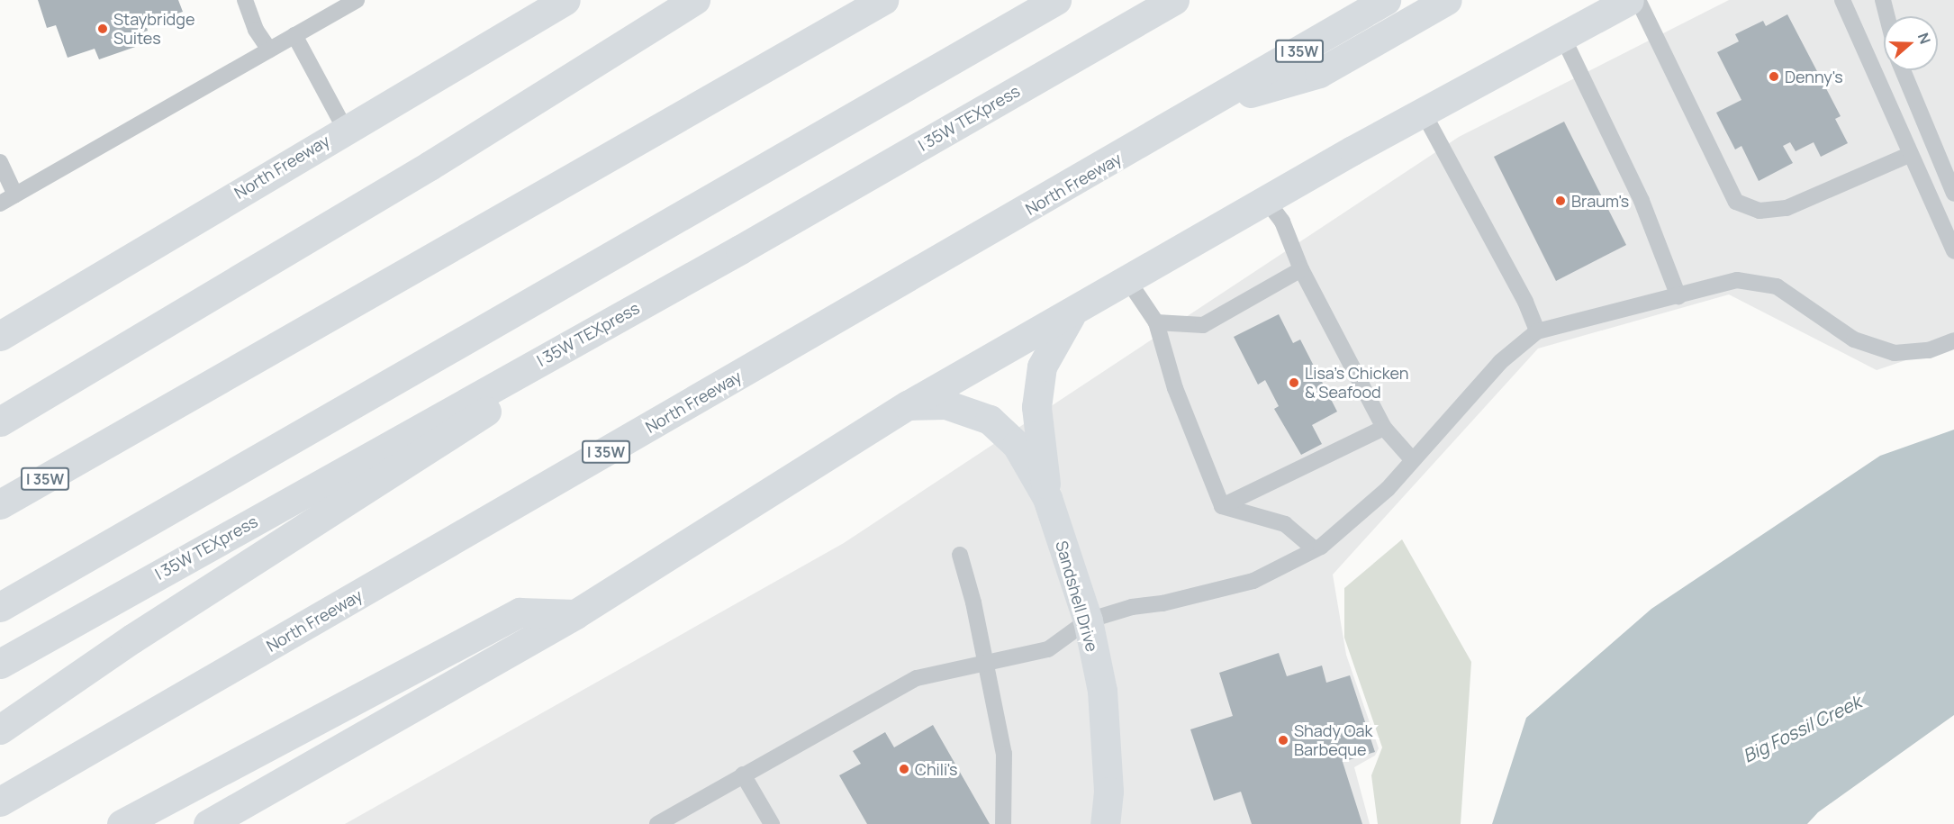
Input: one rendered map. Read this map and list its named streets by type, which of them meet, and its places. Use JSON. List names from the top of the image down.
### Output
{
  "streets": {
    "main road": [
      "I 35W",
      "I 35W TEXpress",
      "North Freeway",
      "Sandshell Drive"
    ]
  },
  "water": ["Big Fossil Creek"],
  "places": [
    "Staybridge Suites",
    "Denny's",
    "Braum's",
    "Lisa's Chicken & Seafood",
    "Shady Oak Barbeque",
    "Chili's"
  ],
  "north": "right"
}
